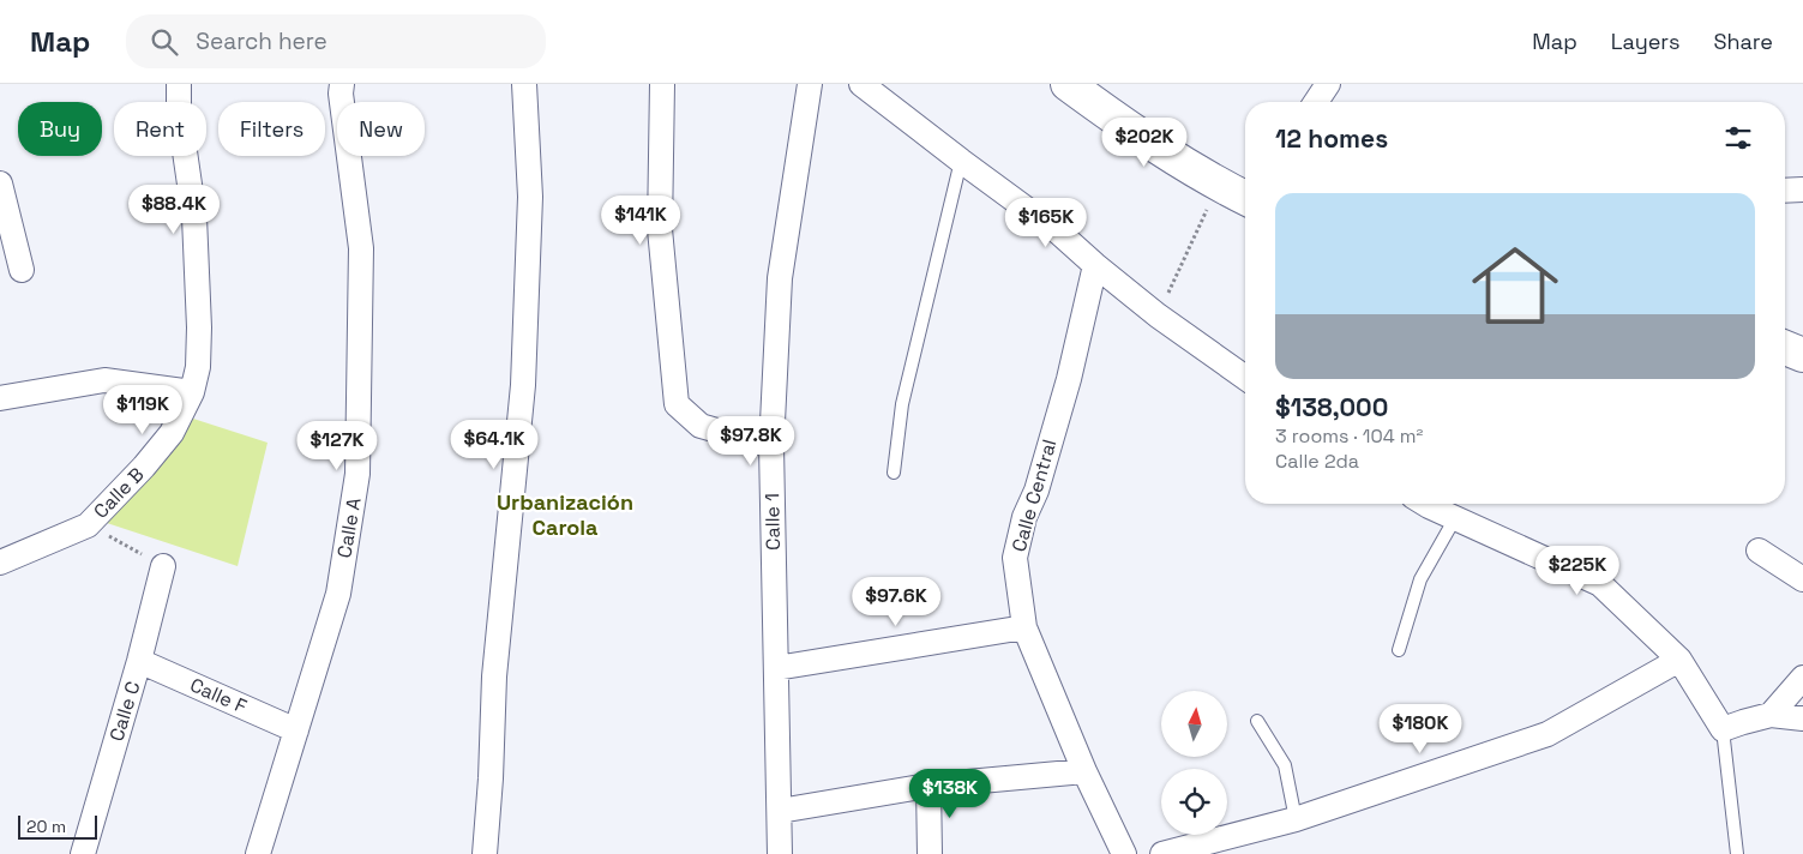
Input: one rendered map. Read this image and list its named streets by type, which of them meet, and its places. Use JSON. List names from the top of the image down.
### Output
{
  "streets": {
    "street": [
      "Calle B",
      "Calle Central",
      "Calle 1",
      "Calle A",
      "Calle F",
      "Calle C"
    ]
  },
  "crossings": [
    ["Calle A", "Calle F"],
    ["Calle F", "Calle C"]
  ],
  "districts": ["Urbanización Carola"],
  "scale_bar": "20 m",
  "north": "top",
  "page": {
    "header": "Map",
    "search": "Search here",
    "nav": ["Map", "Layers", "Share"],
    "chip": [
      "Buy",
      "Rent",
      "Filters",
      "New"
    ],
    "heading": "12 homes",
    "price": [
      "$202K",
      "$88.4K",
      "$141K",
      "$165K",
      "$119K",
      "$97.8K",
      "$64.1K",
      "$127K",
      "$225K",
      "$97.6K",
      "$180K",
      "$138K"
    ],
    "list": [
      {
        "name": "$138,000",
        "note": "3 rooms · 104 m² · Calle 2da"
      }
    ],
    "scale": "20 m"
  }
}
